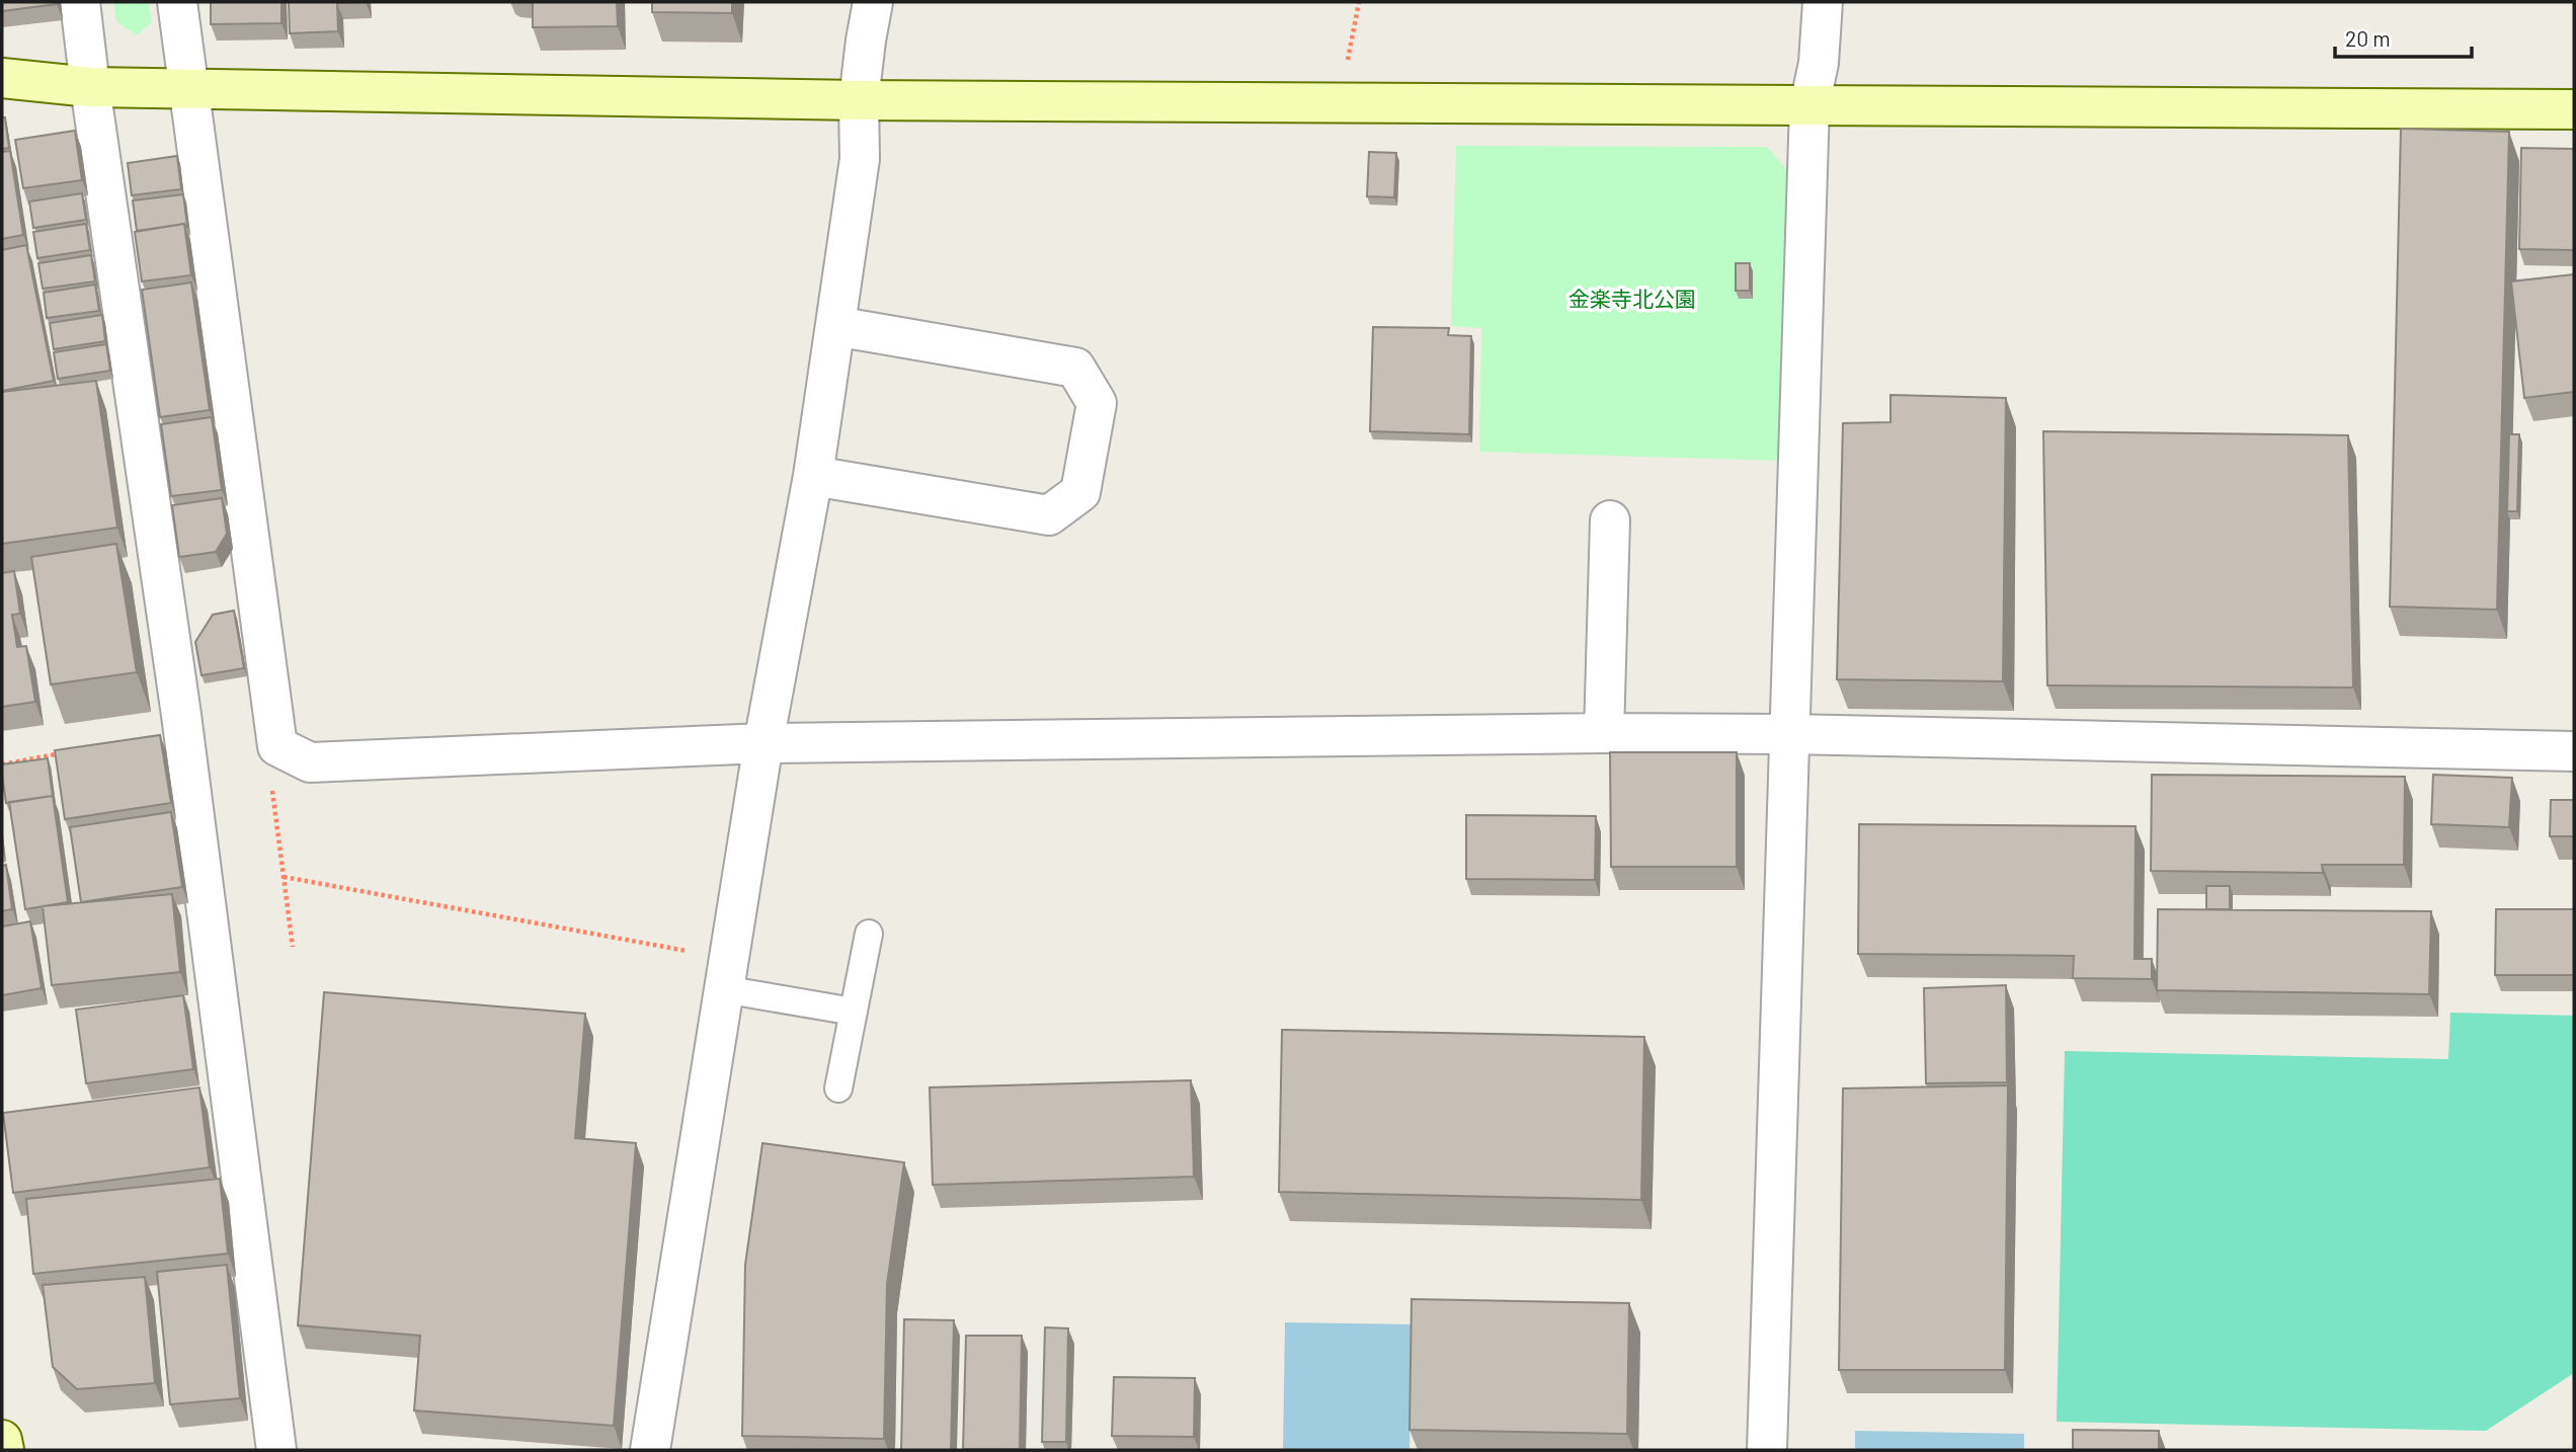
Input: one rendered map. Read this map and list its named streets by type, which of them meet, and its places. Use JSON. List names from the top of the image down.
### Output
{
  "parks": ["金楽寺北公園"],
  "scale_bar": "20 m"
}
